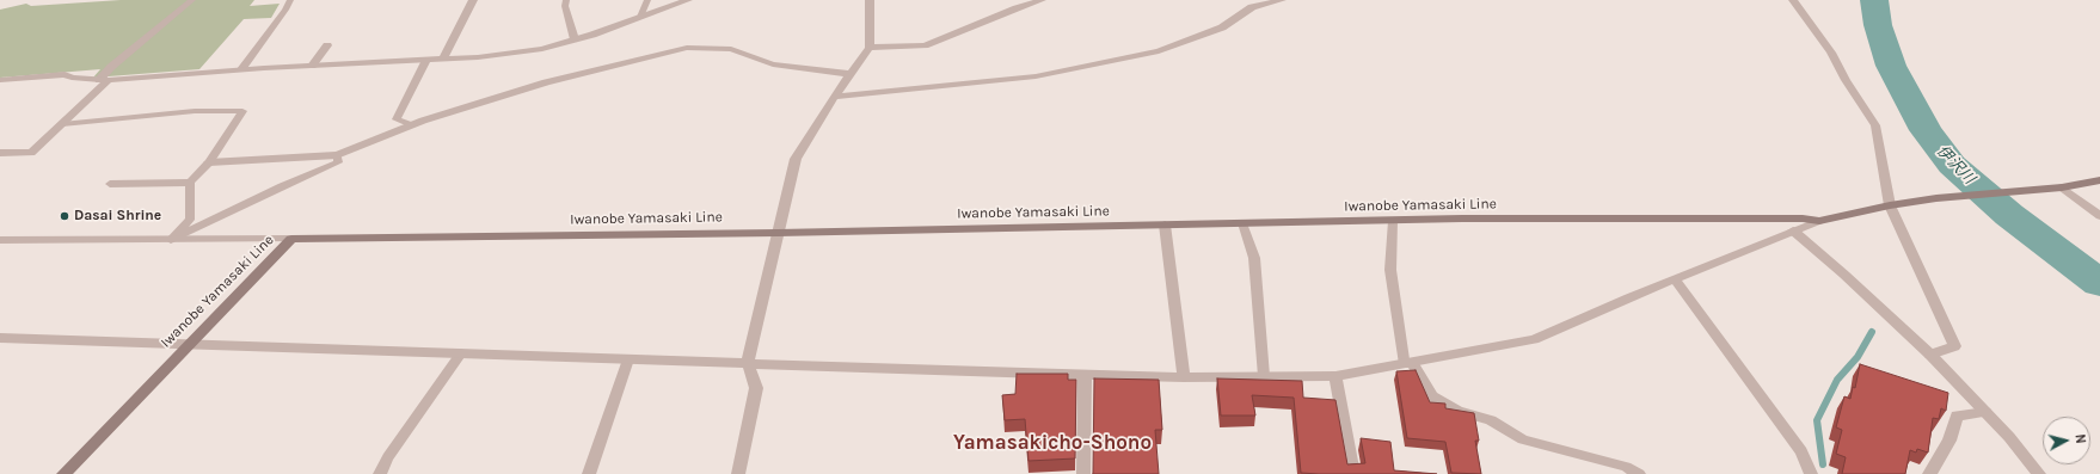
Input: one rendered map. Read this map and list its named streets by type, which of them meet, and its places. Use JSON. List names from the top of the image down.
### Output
{
  "streets": {
    "main road": ["Iwanobe Yamasaki Line"]
  },
  "districts": ["Yamasakicho-Shono"],
  "water": ["伊沢川"],
  "places": ["Dasai Shrine"],
  "north": "right"
}
